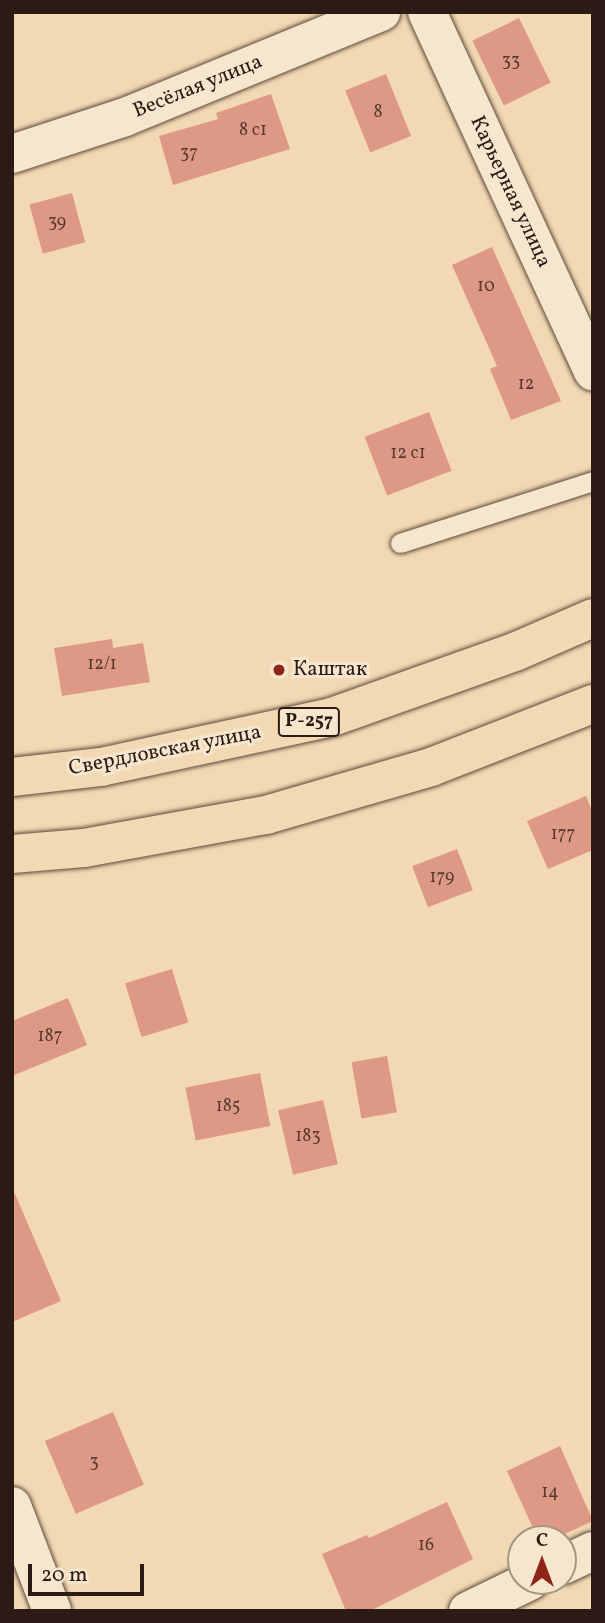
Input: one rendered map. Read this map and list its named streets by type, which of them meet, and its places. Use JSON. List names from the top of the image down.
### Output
{
  "streets": {
    "highway": ["Р-257", "Свердловская улица"],
    "street": ["Весёлая улица", "Карьерная улица"]
  },
  "places": ["Каштак"],
  "house_numbers": [
    "33",
    "8",
    "8 с1",
    "37",
    "39",
    "10",
    "12",
    "12 с1",
    "12/1",
    "177",
    "179",
    "187",
    "185",
    "183",
    "3",
    "14",
    "16"
  ],
  "scale_bar": "20 m",
  "north": "top"
}
